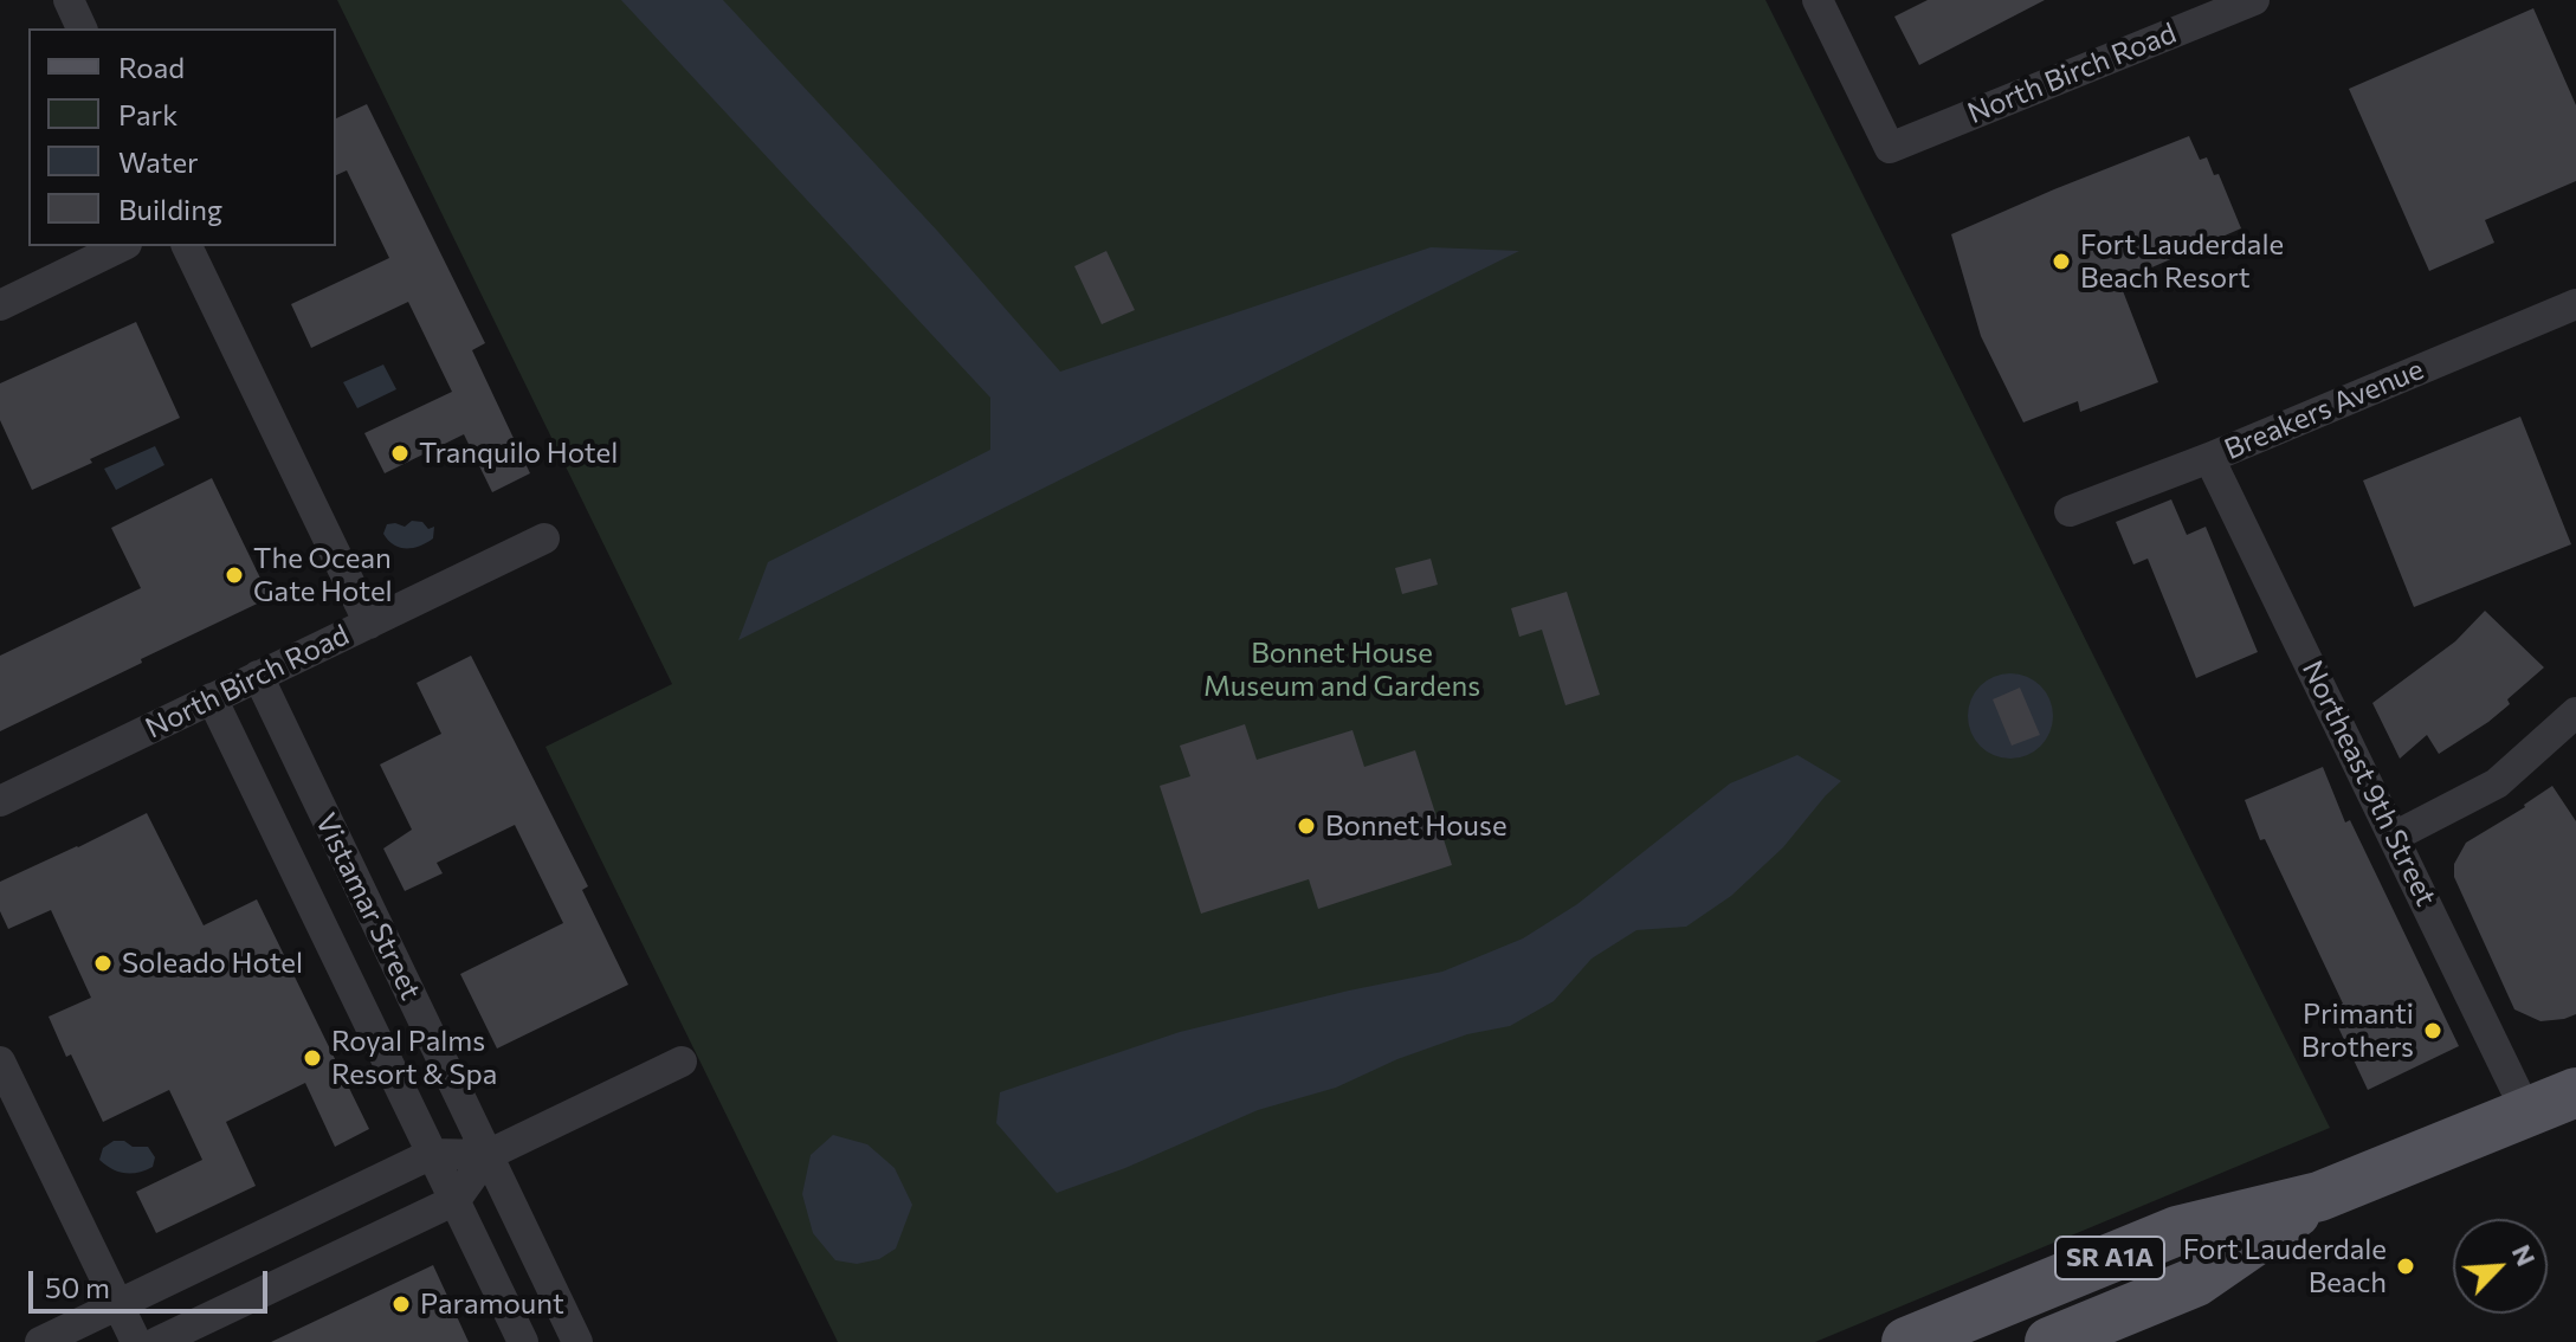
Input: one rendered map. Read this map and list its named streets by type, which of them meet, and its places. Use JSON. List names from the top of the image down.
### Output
{
  "streets": {
    "main road": ["SR A1A"],
    "street": [
      "North Birch Road",
      "Breakers Avenue",
      "Northeast 9th Street",
      "Vistamar Street"
    ]
  },
  "crossings": [
    ["North Birch Road", "Vistamar Street"],
    ["Breakers Avenue", "Northeast 9th Street"],
    ["Northeast 9th Street", "SR A1A"]
  ],
  "parks": ["Bonnet House Museum and Gardens"],
  "places": [
    "Fort Lauderdale Beach Resort",
    "Tranquilo Hotel",
    "The Ocean Gate Hotel",
    "Bonnet House",
    "Soleado Hotel",
    "Primanti Brothers",
    "Royal Palms Resort & Spa",
    "Fort Lauderdale Beach",
    "Paramount"
  ],
  "legend": [
    "Road",
    "Park",
    "Water",
    "Building"
  ],
  "scale_bar": "50 m",
  "north": "top right"
}
